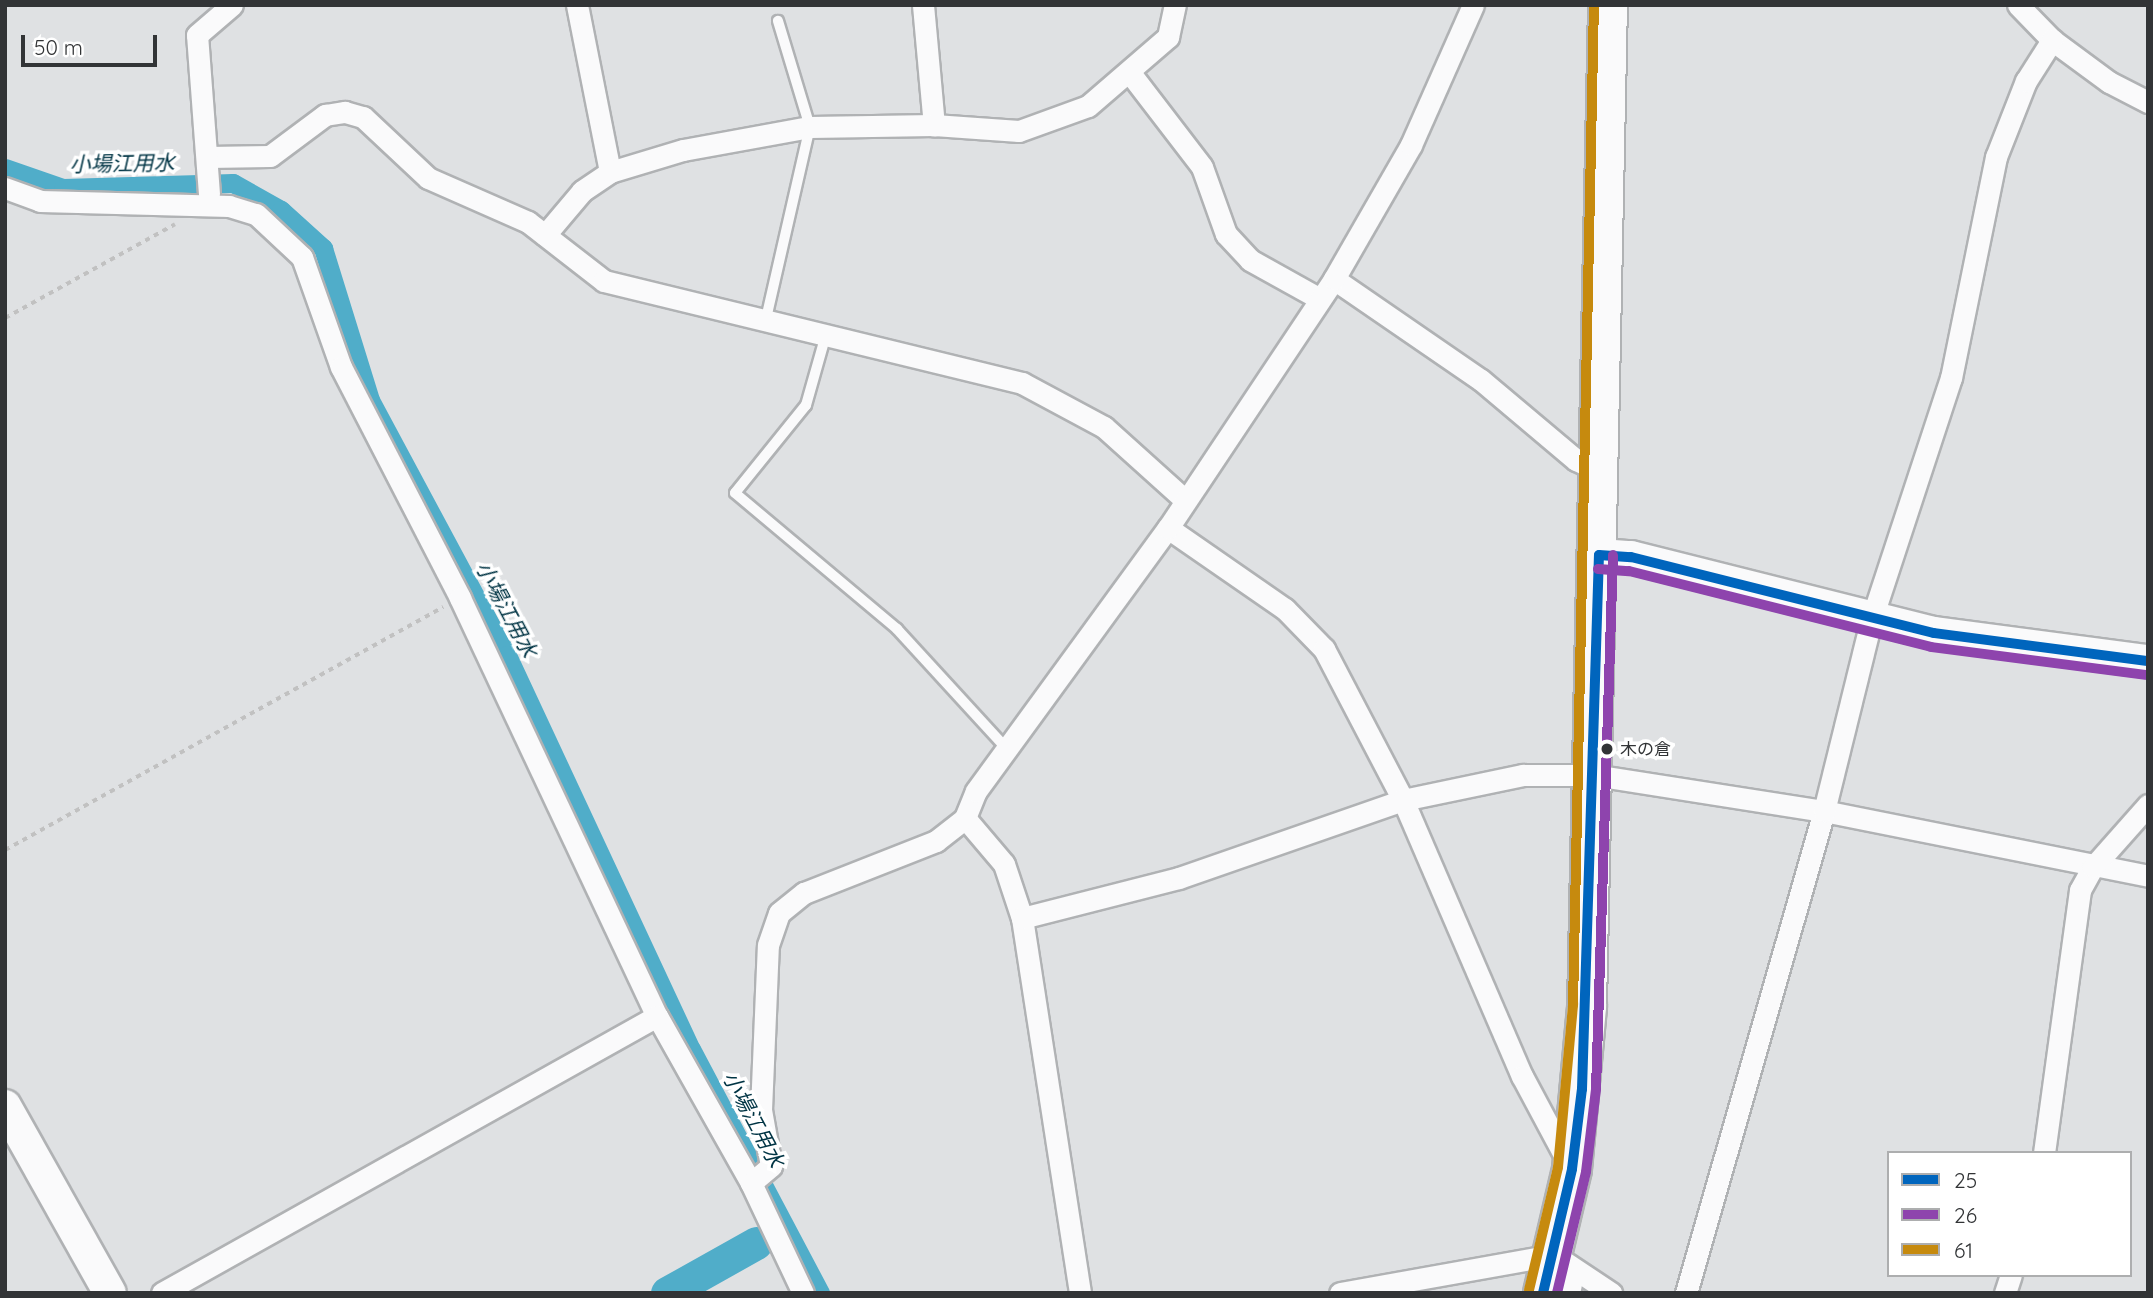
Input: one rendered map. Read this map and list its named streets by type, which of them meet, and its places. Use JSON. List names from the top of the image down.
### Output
{
  "water": ["小場江用水"],
  "places": ["木の倉"],
  "lines": ["transit line 61", "transit line 25", "transit line 26"],
  "legend": ["25", "26", "61"],
  "scale_bar": "50 m"
}
